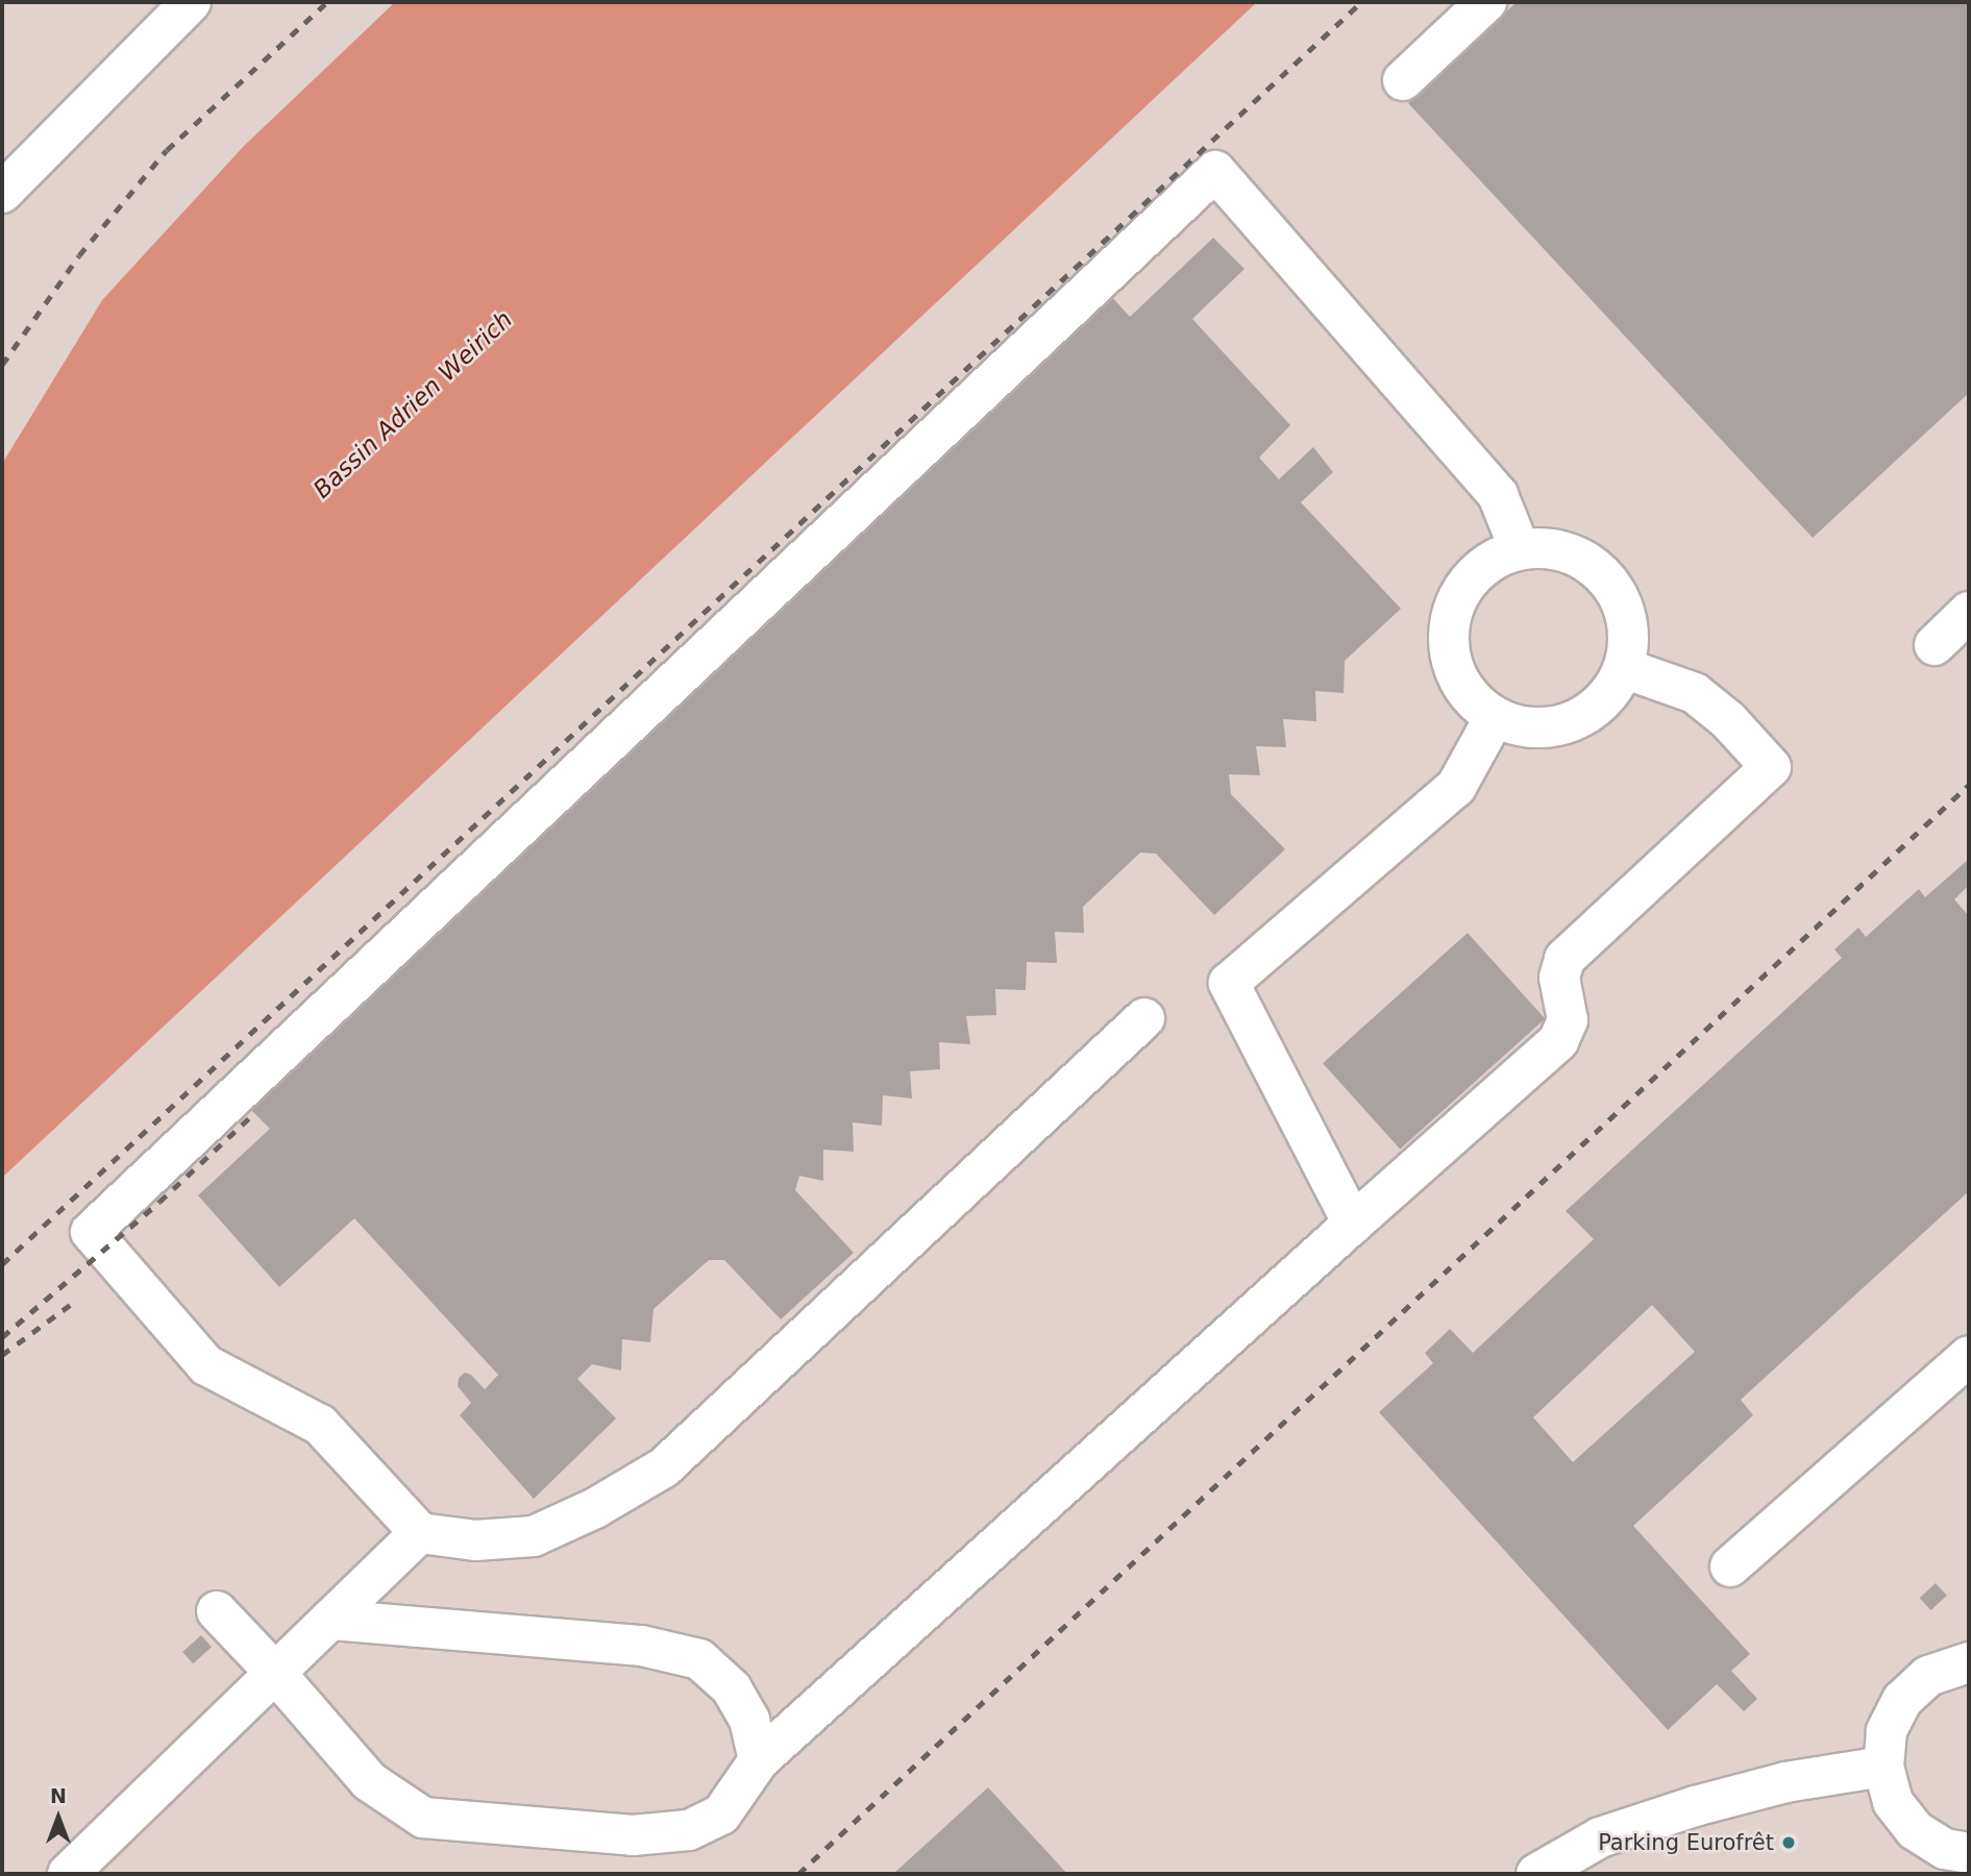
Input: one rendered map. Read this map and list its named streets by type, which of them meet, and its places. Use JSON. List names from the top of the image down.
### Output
{
  "water": ["Bassin Adrien Weirich"],
  "places": ["Parking Eurofrêt"],
  "north": "top"
}
